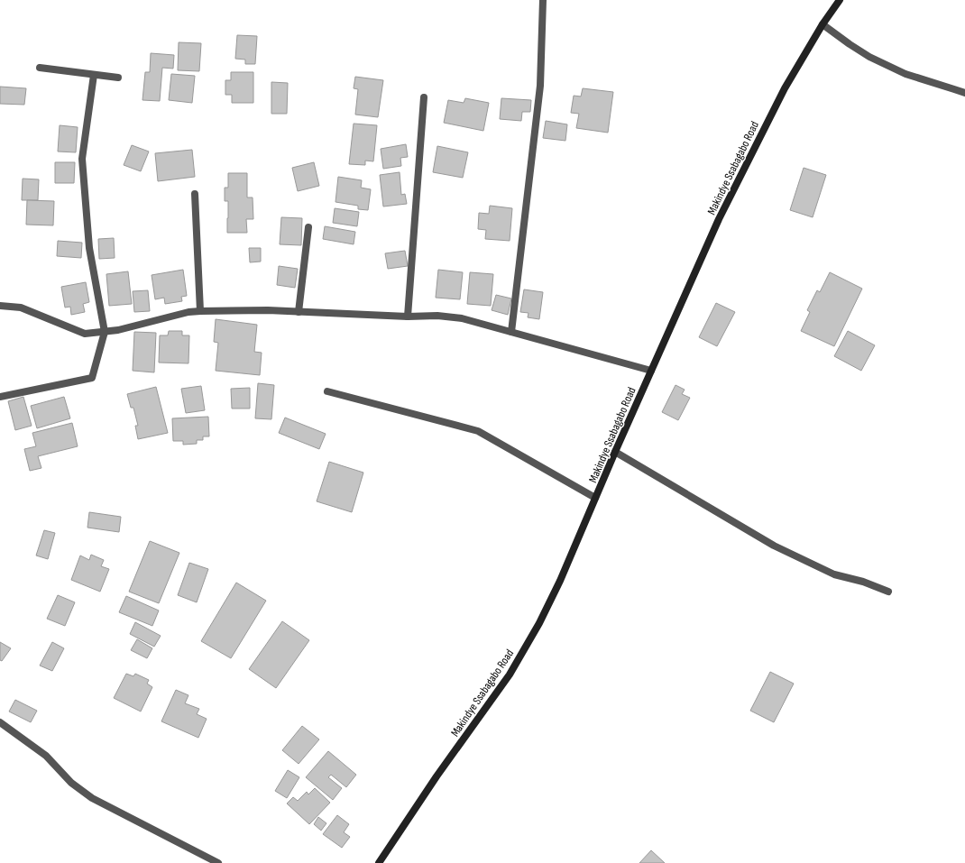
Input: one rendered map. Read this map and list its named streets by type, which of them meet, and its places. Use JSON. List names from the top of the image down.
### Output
{
  "streets": {
    "street": ["Makindye Ssabagabo Road"]
  }
}
